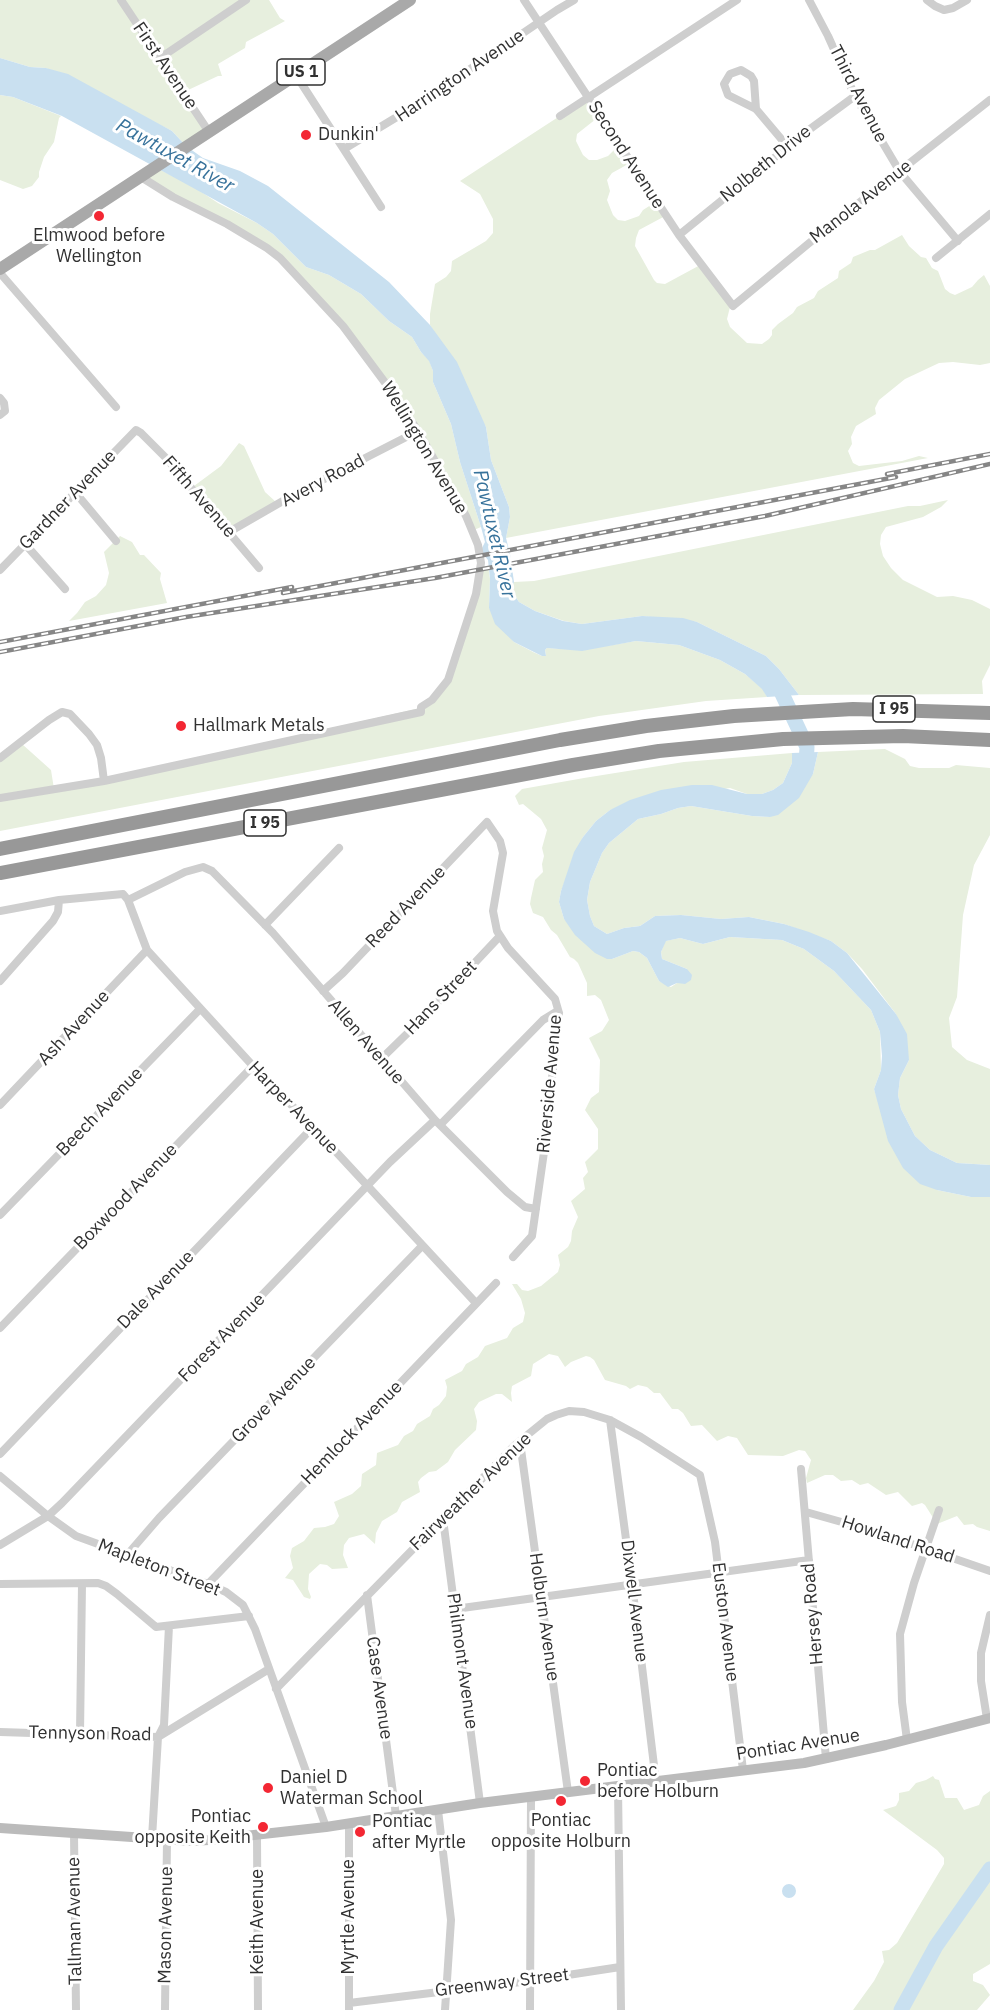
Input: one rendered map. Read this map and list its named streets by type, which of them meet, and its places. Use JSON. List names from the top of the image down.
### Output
{
  "streets": {
    "highway": ["I 95"],
    "main road": ["US 1", "Pontiac Avenue"],
    "street": [
      "First Avenue",
      "Harrington Avenue",
      "Third Avenue",
      "Second Avenue",
      "Nolbeth Drive",
      "Manola Avenue",
      "Wellington Avenue",
      "Avery Road",
      "Fifth Avenue",
      "Gardner Avenue",
      "Reed Avenue",
      "Hans Street",
      "Ash Avenue",
      "Allen Avenue",
      "Riverside Avenue",
      "Harper Avenue",
      "Beech Avenue",
      "Boxwood Avenue",
      "Dale Avenue",
      "Forest Avenue",
      "Grove Avenue",
      "Hemlock Avenue",
      "Fairweather Avenue",
      "Howland Road",
      "Mapleton Street",
      "Dixwell Avenue",
      "Hersey Road",
      "Holburn Avenue",
      "Euston Avenue",
      "Philmont Avenue",
      "Case Avenue",
      "Tennyson Road",
      "Myrtle Avenue",
      "Tallman Avenue",
      "Keith Avenue",
      "Mason Avenue",
      "Greenway Street"
    ]
  },
  "crossings": [
    ["First Avenue", "US 1"],
    ["US 1", "Wellington Avenue"],
    ["Harrington Avenue", "Second Avenue"],
    ["Third Avenue", "Nolbeth Drive"],
    ["Third Avenue", "Manola Avenue"],
    ["Second Avenue", "Nolbeth Drive"],
    ["Second Avenue", "Manola Avenue"],
    ["Wellington Avenue", "Avery Road"],
    ["Avery Road", "Fifth Avenue"],
    ["Fifth Avenue", "Gardner Avenue"],
    ["Reed Avenue", "Hans Street"],
    ["Reed Avenue", "Allen Avenue"],
    ["Reed Avenue", "Riverside Avenue"],
    ["Hans Street", "Allen Avenue"],
    ["Hans Street", "Riverside Avenue"],
    ["Ash Avenue", "Harper Avenue"],
    ["Allen Avenue", "Riverside Avenue"],
    ["Allen Avenue", "Harper Avenue"],
    ["Allen Avenue", "Forest Avenue"],
    ["Riverside Avenue", "Forest Avenue"],
    ["Harper Avenue", "Beech Avenue"],
    ["Harper Avenue", "Boxwood Avenue"],
    ["Harper Avenue", "Dale Avenue"],
    ["Harper Avenue", "Forest Avenue"],
    ["Harper Avenue", "Grove Avenue"],
    ["Harper Avenue", "Hemlock Avenue"],
    ["Forest Avenue", "Mapleton Street"],
    ["Grove Avenue", "Mapleton Street"],
    ["Hemlock Avenue", "Mapleton Street"],
    ["Fairweather Avenue", "Mapleton Street"],
    ["Fairweather Avenue", "Dixwell Avenue"],
    ["Fairweather Avenue", "Holburn Avenue"],
    ["Fairweather Avenue", "Euston Avenue"],
    ["Fairweather Avenue", "Philmont Avenue"],
    ["Fairweather Avenue", "Case Avenue"],
    ["Howland Road", "Hersey Road"],
    ["Mapleton Street", "Tennyson Road"],
    ["Mapleton Street", "Pontiac Avenue"],
    ["Dixwell Avenue", "Pontiac Avenue"],
    ["Hersey Road", "Pontiac Avenue"],
    ["Holburn Avenue", "Pontiac Avenue"],
    ["Euston Avenue", "Pontiac Avenue"],
    ["Philmont Avenue", "Pontiac Avenue"],
    ["Case Avenue", "Pontiac Avenue"],
    ["Pontiac Avenue", "Myrtle Avenue"],
    ["Pontiac Avenue", "Tallman Avenue"],
    ["Pontiac Avenue", "Keith Avenue"],
    ["Pontiac Avenue", "Mason Avenue"],
    ["Myrtle Avenue", "Greenway Street"]
  ],
  "water": ["Pawtuxet River"],
  "places": [
    "Dunkin'",
    "Elmwood before Wellington",
    "Hallmark Metals",
    "Pontiac before Holburn",
    "Daniel D Waterman School",
    "Pontiac opposite Holburn",
    "Pontiac opposite Keith",
    "Pontiac after Myrtle"
  ]
}
